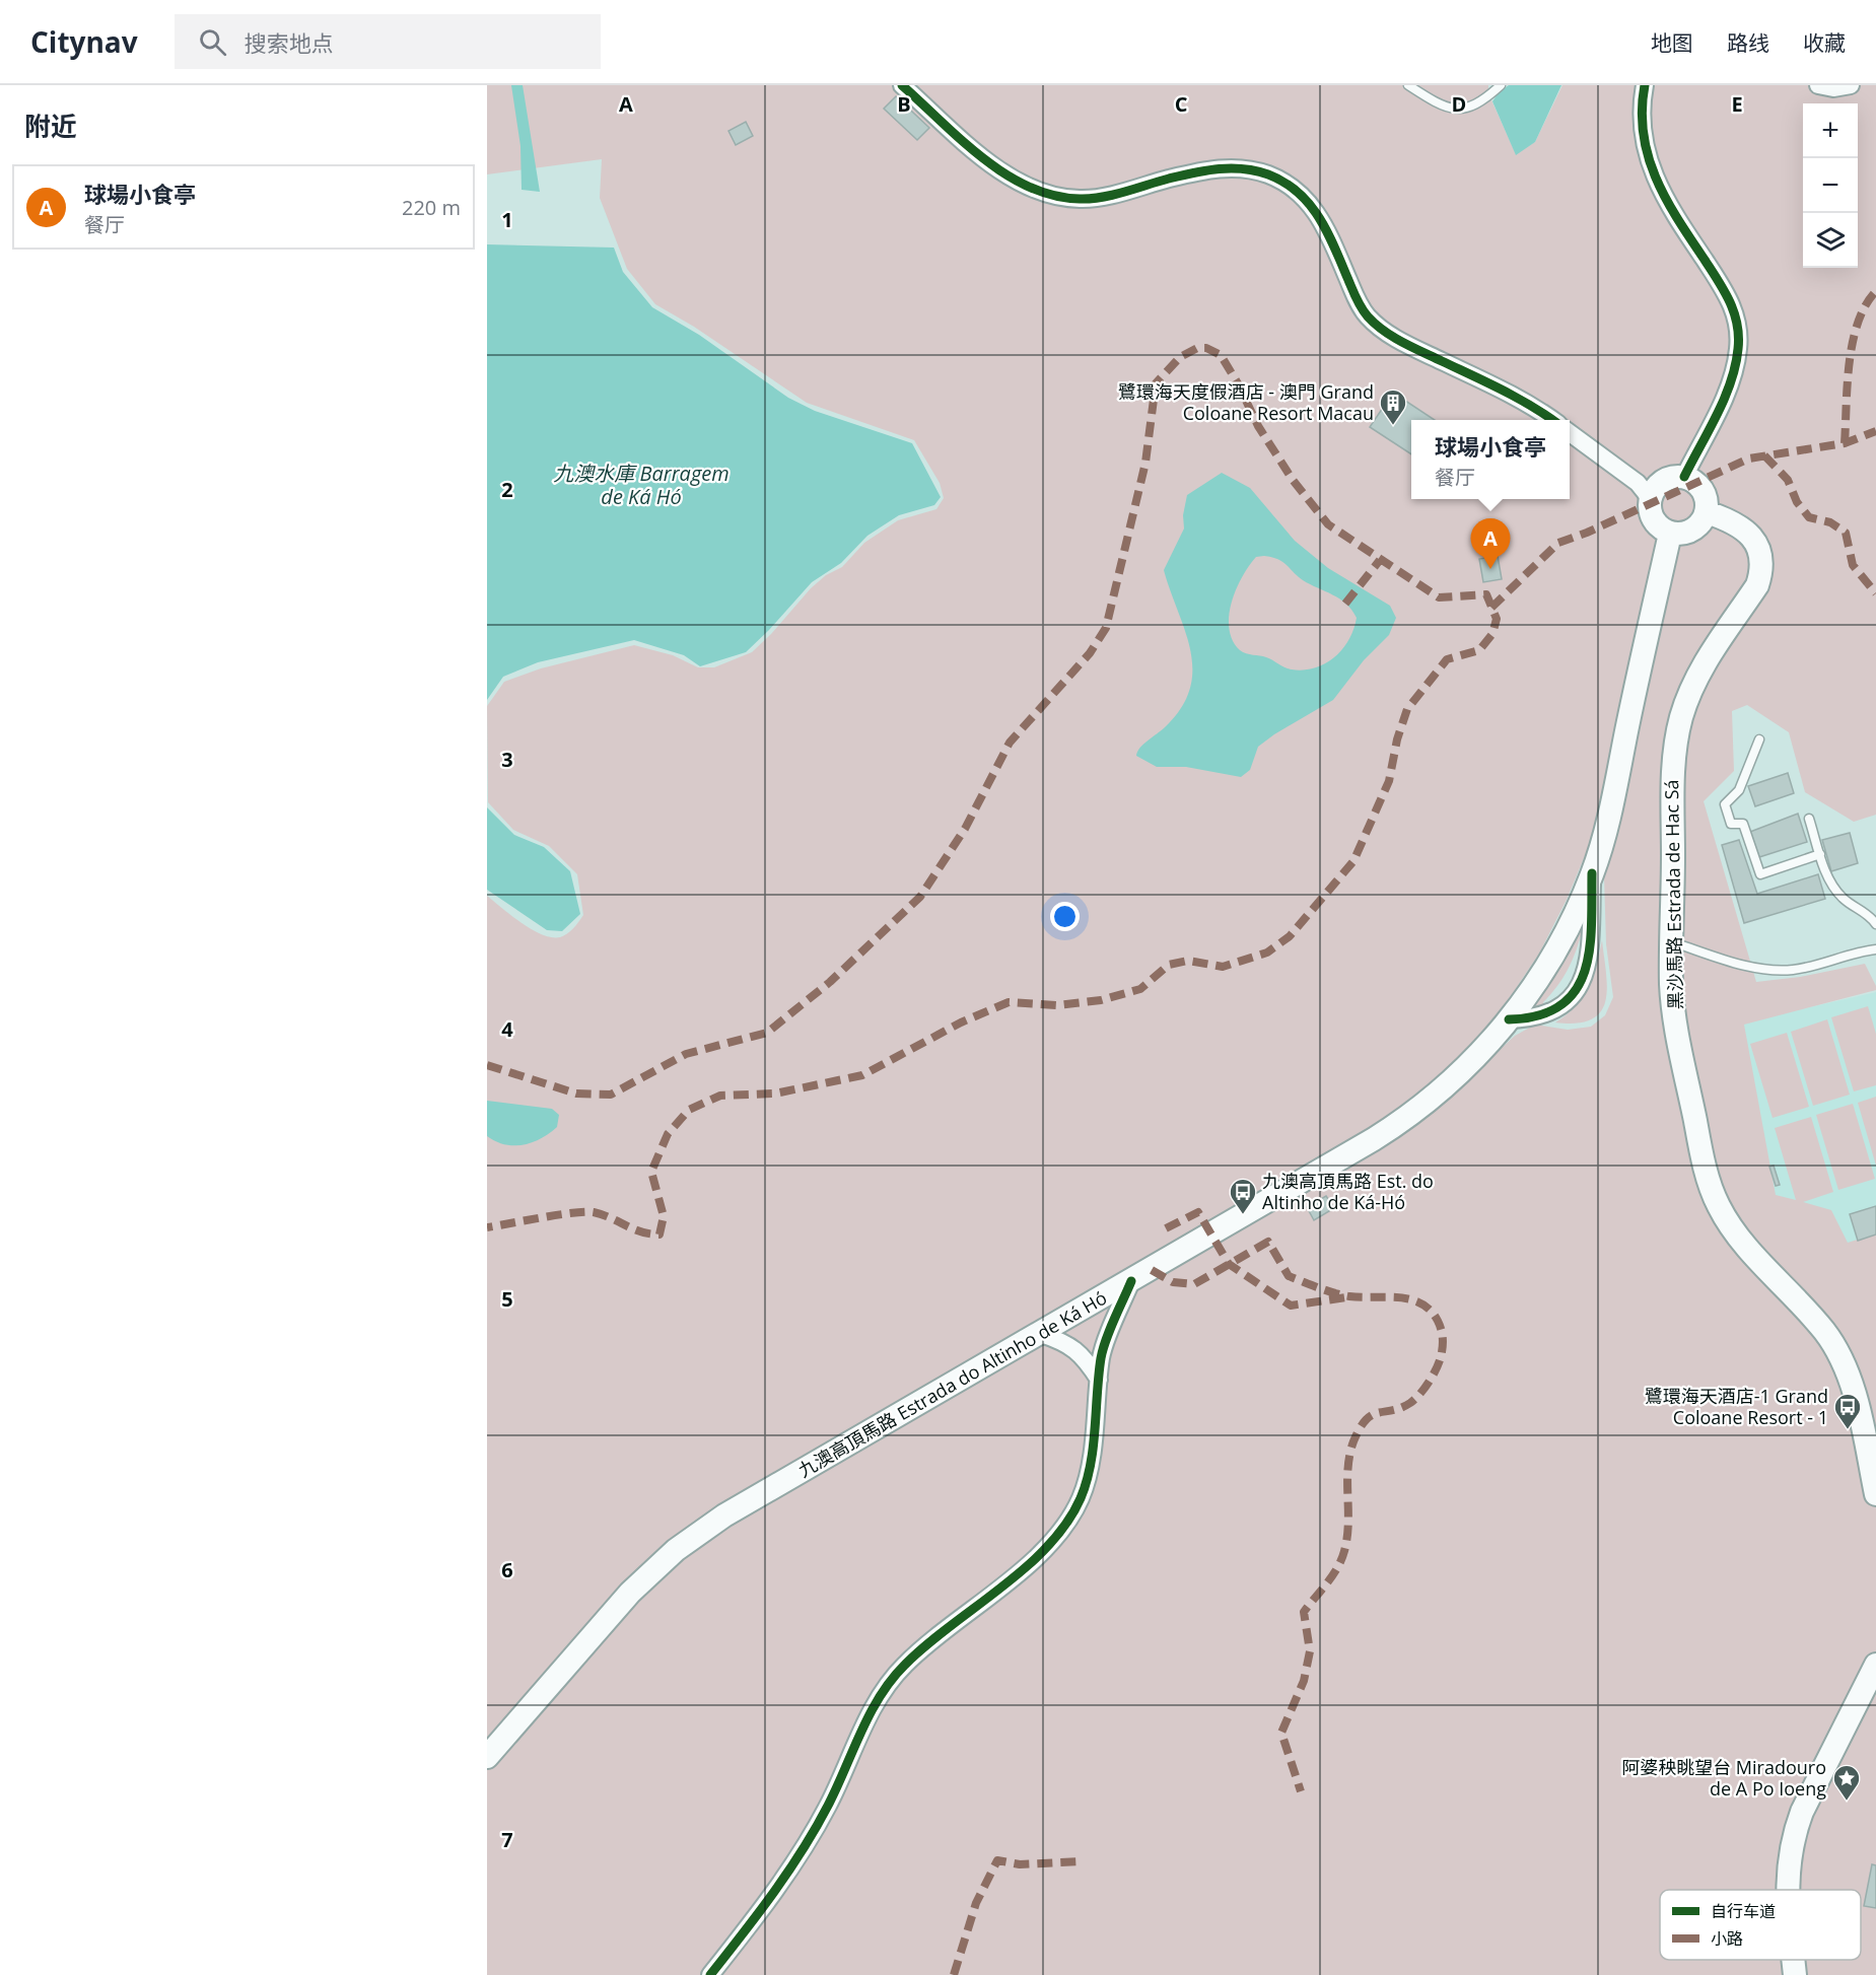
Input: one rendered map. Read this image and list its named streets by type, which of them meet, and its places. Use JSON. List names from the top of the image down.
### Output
{
  "streets": {
    "main road": ["黑沙馬路 Estrada de Hac Sá", "九澳高頂馬路 Estrada do Altinho de Ká Hó"]
  },
  "crossings": [
    ["黑沙馬路 Estrada de Hac Sá", "九澳高頂馬路 Estrada do Altinho de Ká Hó"]
  ],
  "water": ["九澳水庫 Barragem de Ká Hó"],
  "places": {
    "building": ["鷺環海天度假酒店 - 澳門 Grand Coloane Resort Macau"],
    "bus stop": ["九澳高頂馬路 Est. do Altinho de Ká-Hó", "鷺環海天酒店-1 Grand Coloane Resort - 1"],
    "place": ["阿婆秧眺望台 Miradouro de A Po Ioeng"]
  },
  "legend": ["自行车道", "小路"],
  "page": {
    "header": "Citynav",
    "search": "搜索地点",
    "nav": ["地图", "路线", "收藏"],
    "heading": "附近",
    "map_buttons": ["+", "−"],
    "list": [
      {
        "mark": "A",
        "name": "球場小食亭",
        "note": "餐厅",
        "value": "220 m"
      }
    ],
    "popup": ["球場小食亭", "餐厅"],
    "pins": "A"
  },
  "grid": {
    "columns": [
      "A",
      "B",
      "C",
      "D",
      "E"
    ],
    "rows": [
      "1",
      "2",
      "3",
      "4",
      "5",
      "6",
      "7"
    ]
  }
}
